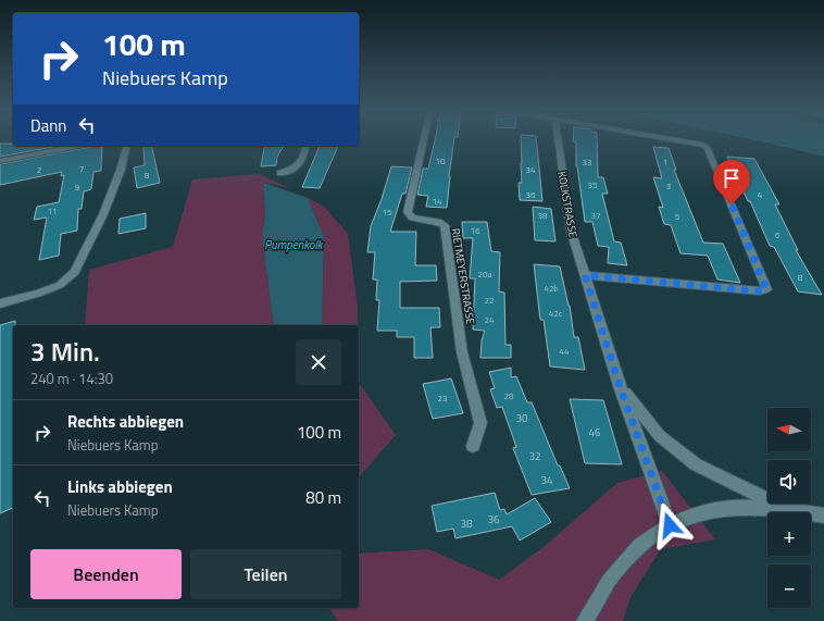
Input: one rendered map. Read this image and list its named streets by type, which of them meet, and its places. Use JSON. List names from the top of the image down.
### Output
{
  "streets": {
    "street": ["KOLKSTRASSE", "RIETMEYERSTRASSE"]
  },
  "water": ["Pumpenkolk"],
  "house_numbers": [
    "10",
    "33",
    "1",
    "7",
    "2",
    "34",
    "8",
    "35",
    "3",
    "9",
    "36",
    "4",
    "14",
    "11",
    "15",
    "38",
    "37",
    "5",
    "16",
    "6",
    "20a",
    "8",
    "42b",
    "22",
    "42c",
    "24",
    "44",
    "28",
    "23",
    "30",
    "46",
    "32",
    "34",
    "36",
    "38"
  ],
  "north": "left",
  "page": {
    "turn": ["100 m", "Niebuers Kamp"],
    "then": "Dann",
    "heading": ["3 Min.", "240 m · 14:30"],
    "list": [
      {
        "name": "Rechts abbiegen",
        "note": "Niebuers Kamp",
        "value": "100 m"
      },
      {
        "name": "Links abbiegen",
        "note": "Niebuers Kamp",
        "value": "80 m"
      }
    ],
    "map_buttons": ["+", "−"],
    "buttons": ["Beenden", "Teilen"]
  }
}
